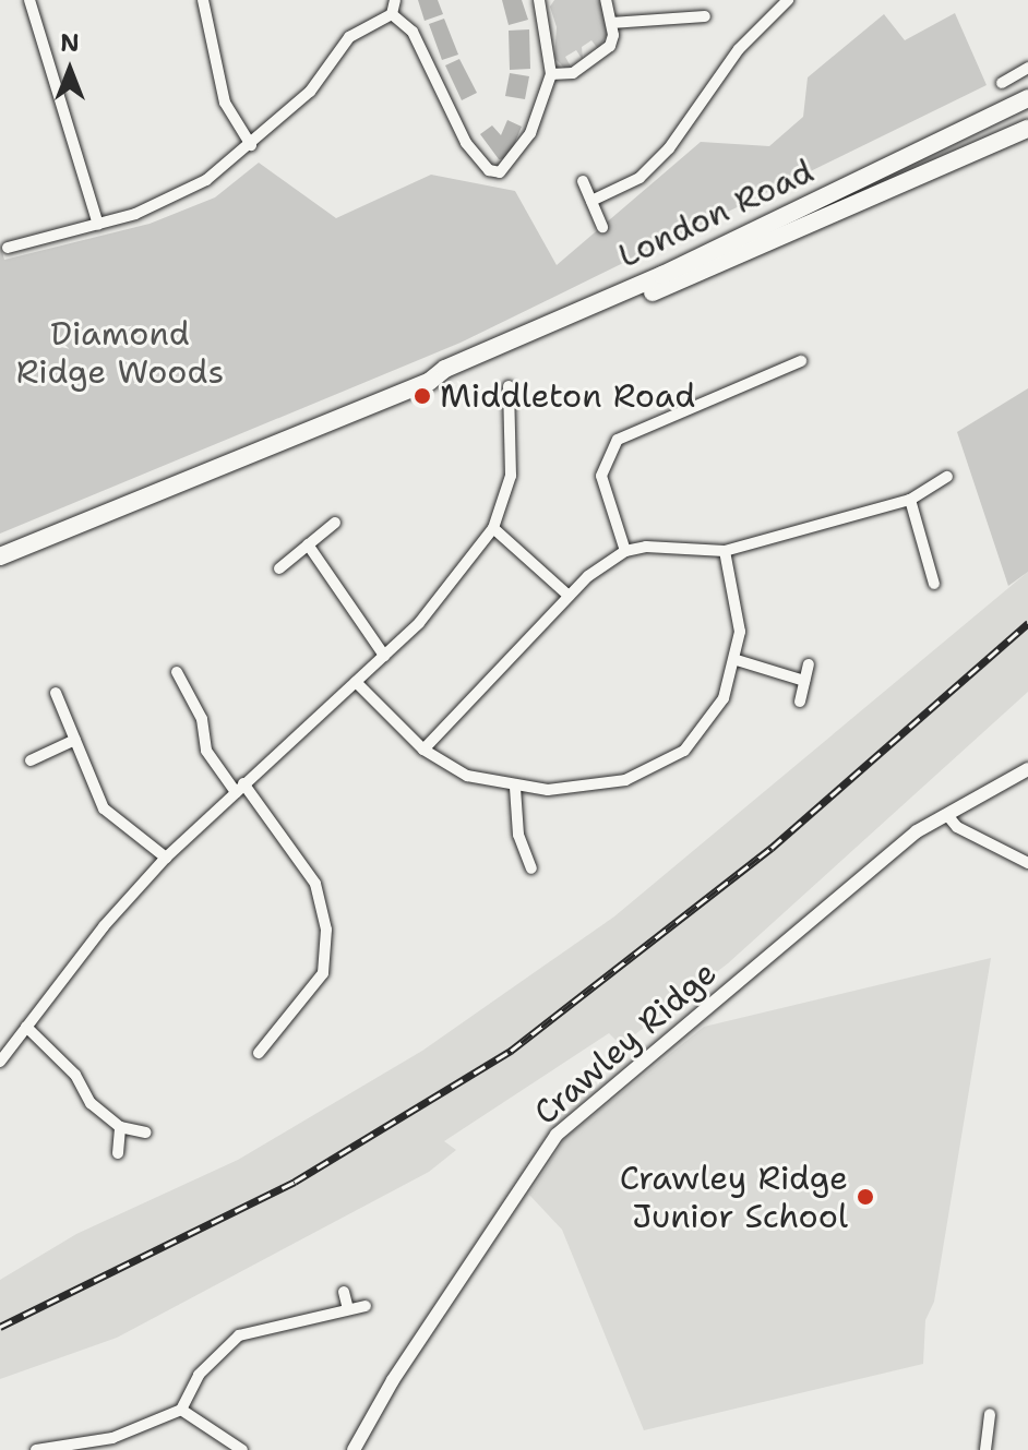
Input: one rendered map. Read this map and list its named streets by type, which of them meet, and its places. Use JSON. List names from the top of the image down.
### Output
{
  "streets": {
    "main road": ["London Road"],
    "street": ["Crawley Ridge"]
  },
  "parks": ["Diamond Ridge Woods"],
  "places": ["Middleton Road", "Crawley Ridge Junior School"],
  "north": "top"
}
